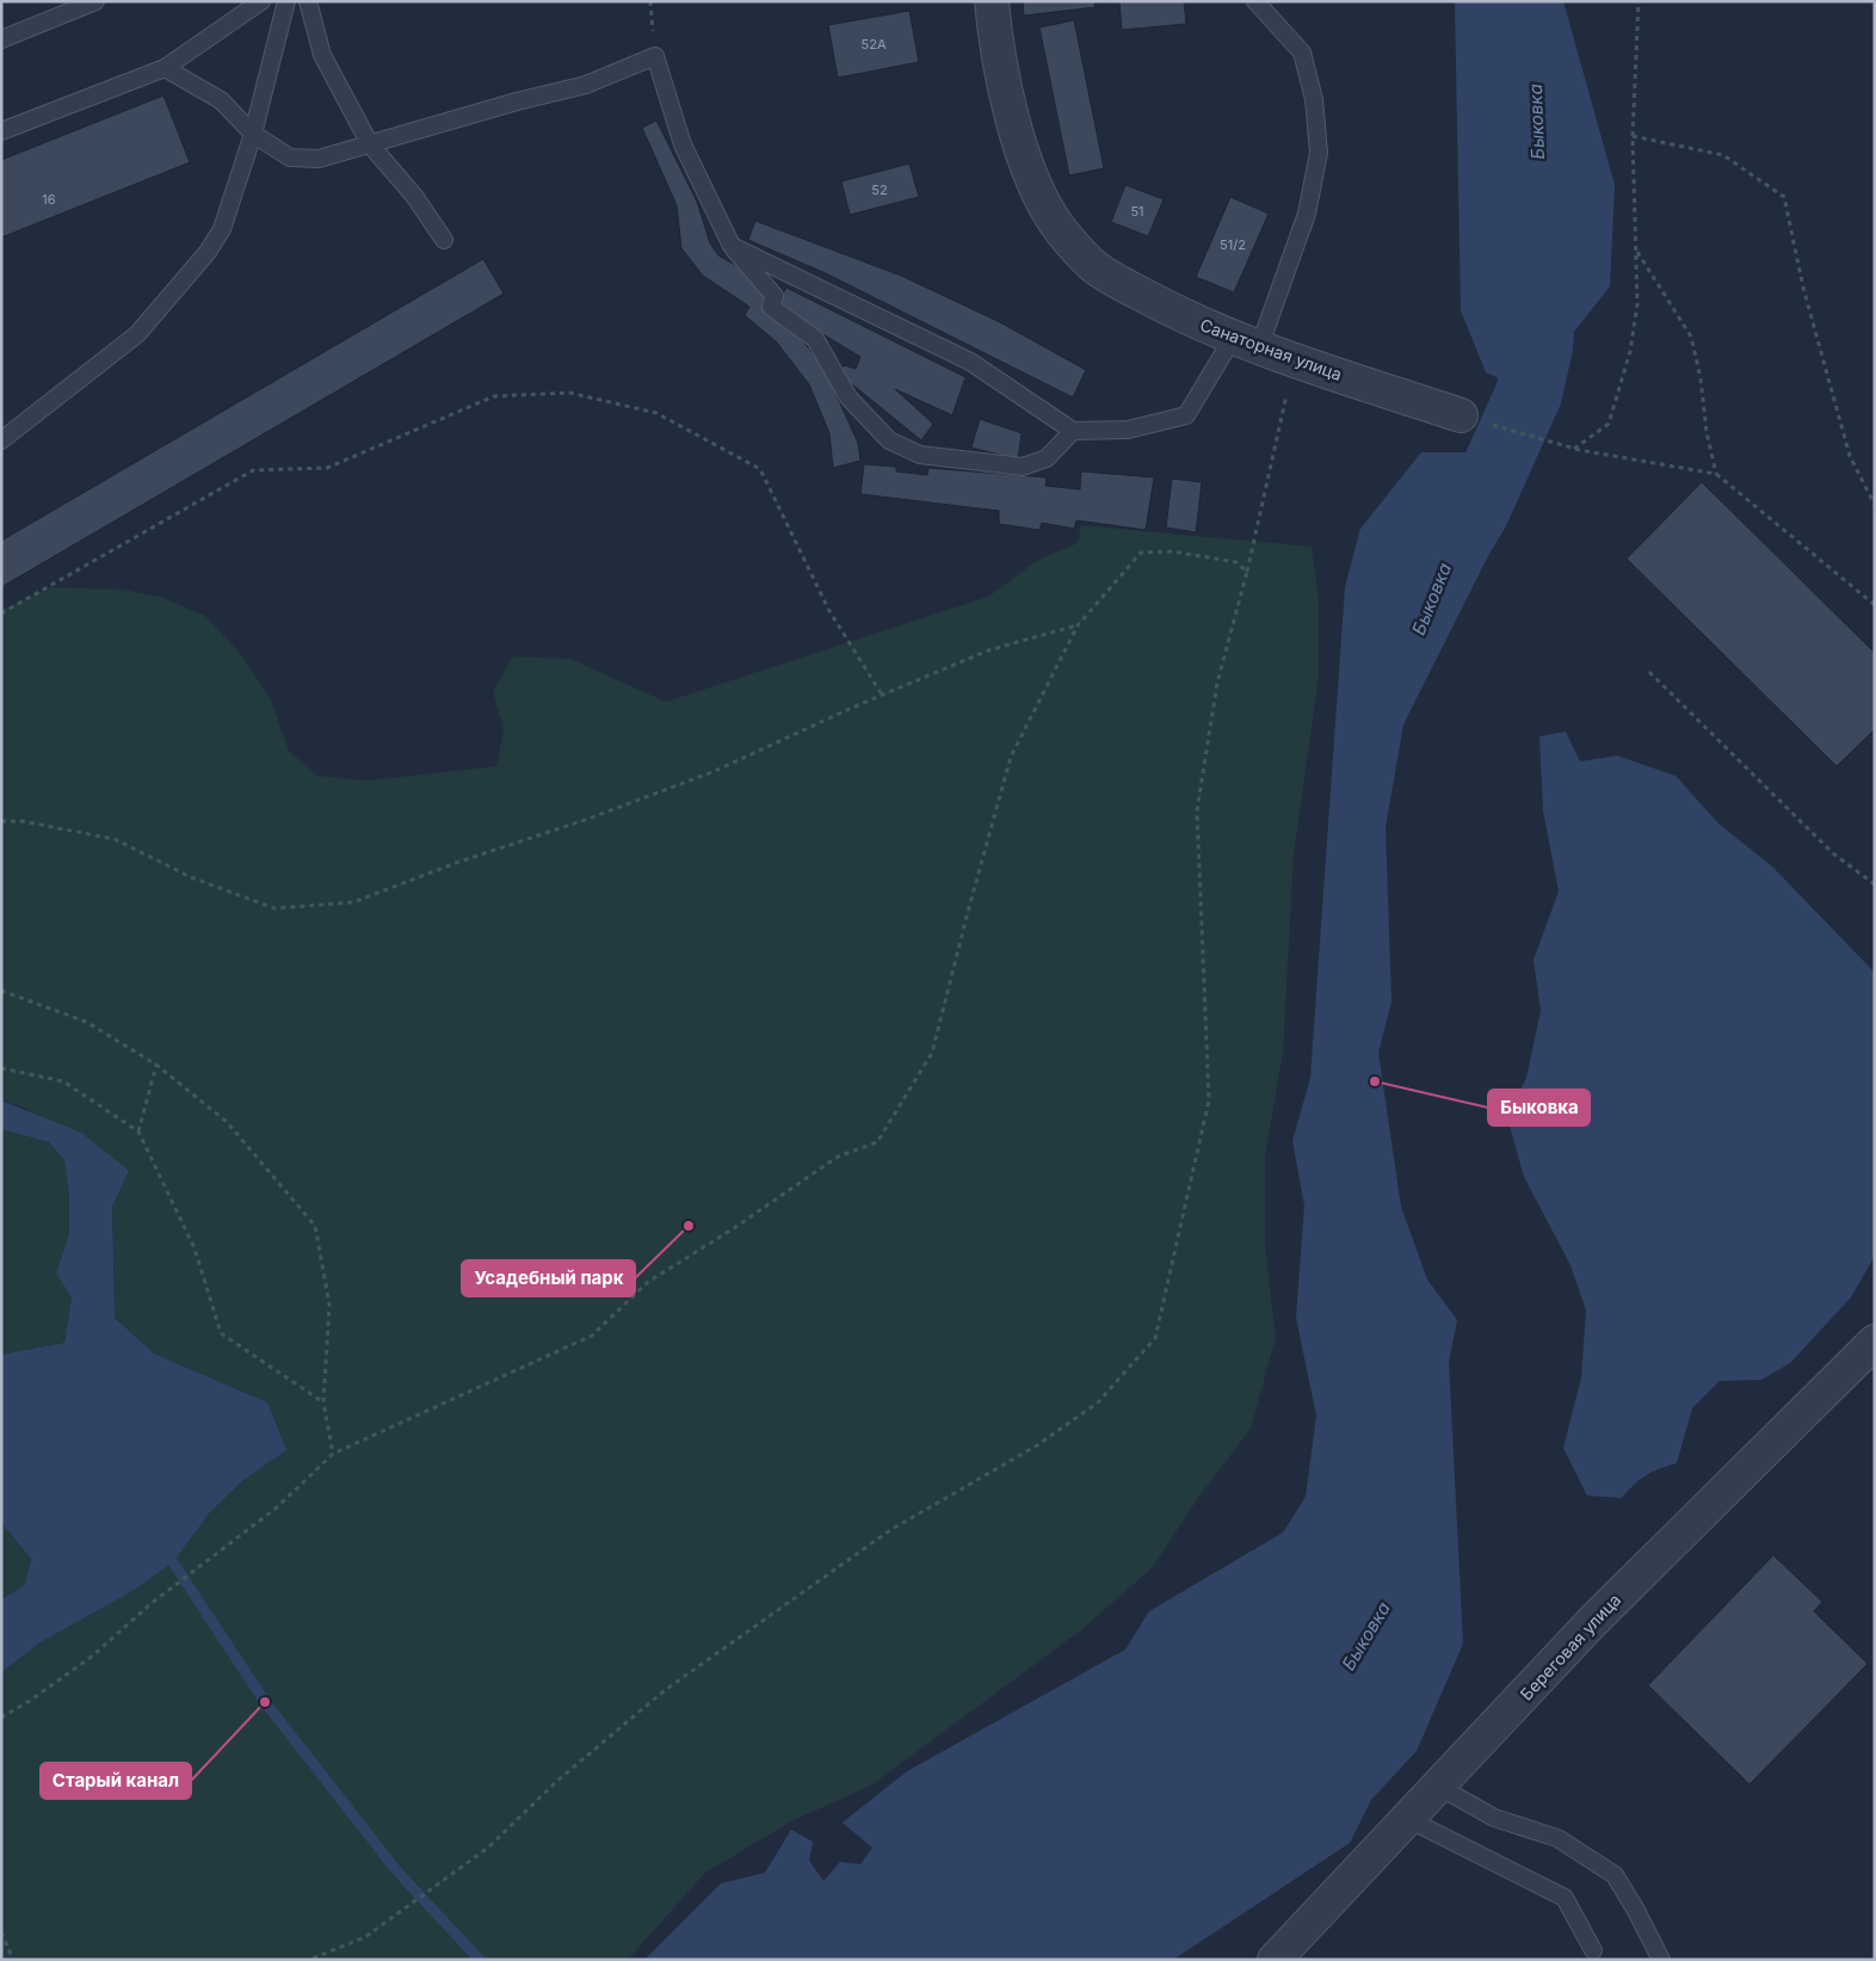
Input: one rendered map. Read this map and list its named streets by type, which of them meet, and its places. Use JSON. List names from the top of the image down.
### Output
{
  "streets": {
    "street": ["Санаторная улица", "Береговая улица"]
  },
  "water": ["Быковка"],
  "places": ["Быковка", "Усадебный парк", "Старый канал"],
  "house_numbers": [
    "52А",
    "52",
    "16",
    "51",
    "51/2"
  ]
}
